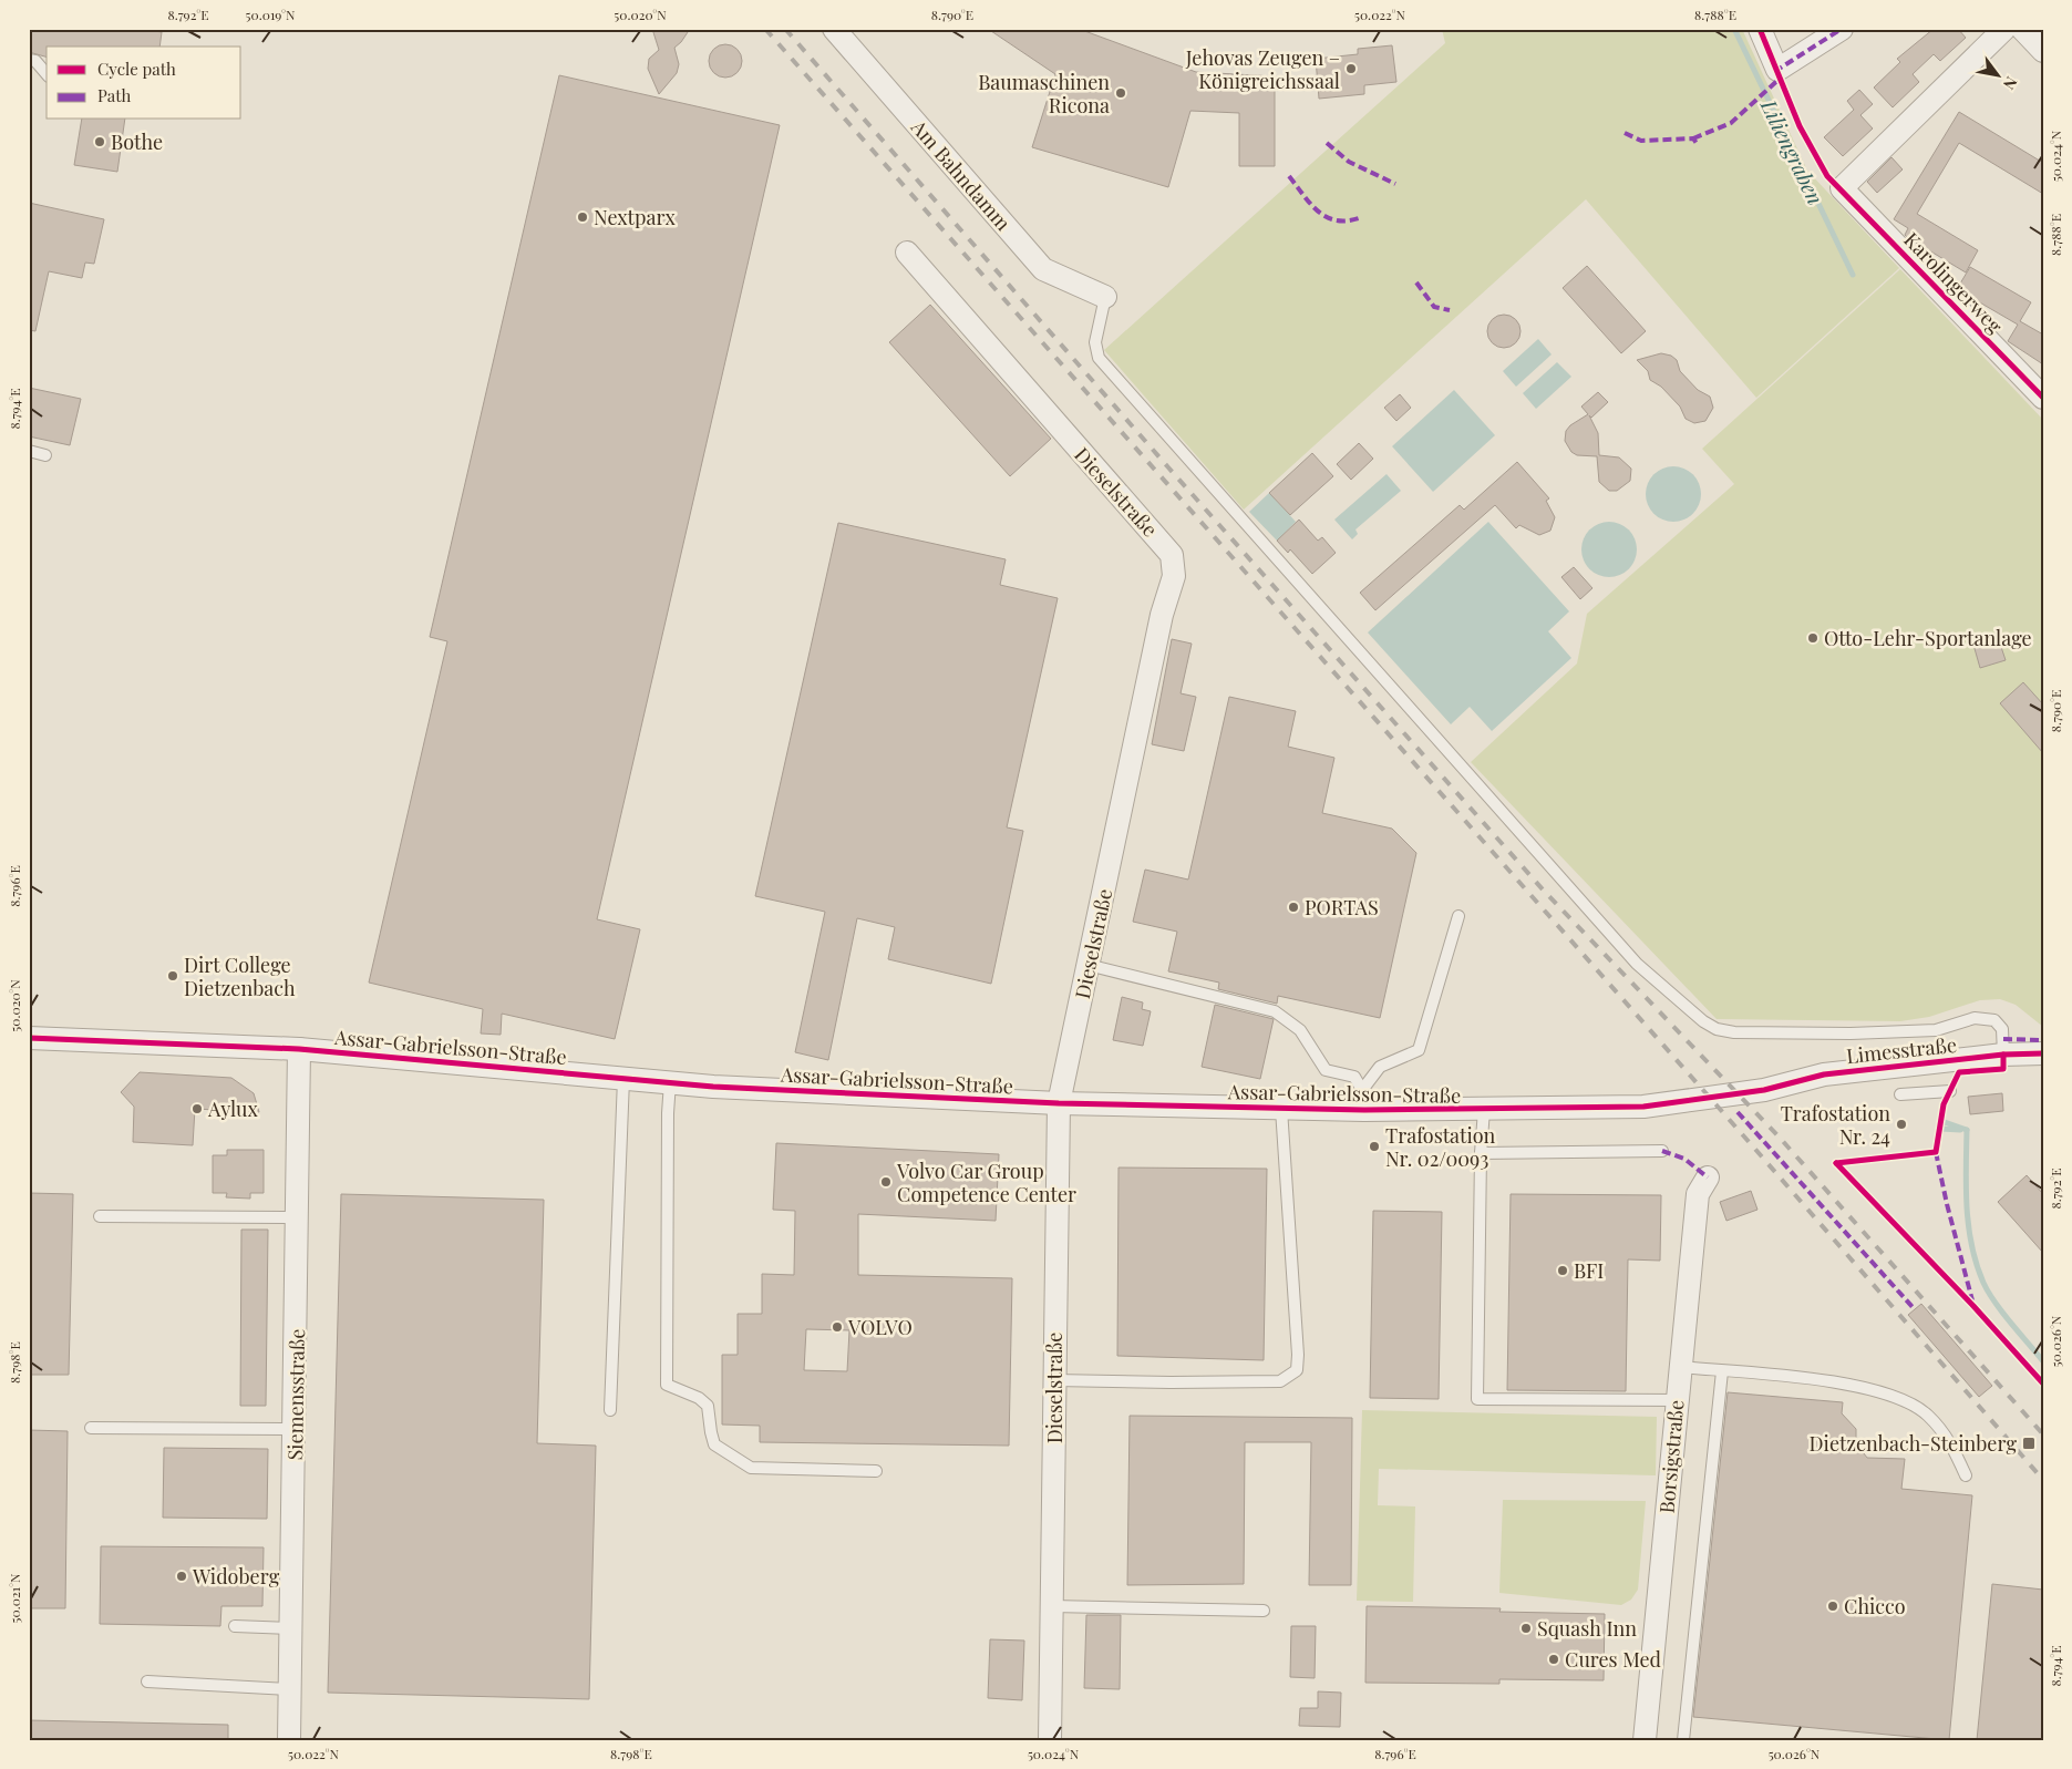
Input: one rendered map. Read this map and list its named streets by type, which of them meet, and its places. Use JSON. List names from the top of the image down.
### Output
{
  "streets": {
    "street": [
      "Am Bahndamm",
      "Karolingerweg",
      "Dieselstraße",
      "Assar-Gabrielsson-Straße",
      "Limesstraße",
      "Siemensstraße",
      "Borsigstraße"
    ]
  },
  "crossings": [
    ["Dieselstraße", "Assar-Gabrielsson-Straße"],
    ["Assar-Gabrielsson-Straße", "Limesstraße"],
    ["Assar-Gabrielsson-Straße", "Siemensstraße"]
  ],
  "water": ["Liliengraben"],
  "places": {
    "other": [
      "Jehovas Zeugen – Königreichssaal",
      "Baumaschinen Ricona",
      "Bothe",
      "Nextparx",
      "Otto-Lehr-Sportanlage",
      "PORTAS",
      "Dirt College Dietzenbach",
      "Aylux",
      "Trafostation Nr. 24",
      "Trafostation Nr. 02/0093",
      "Volvo Car Group Competence Center",
      "BFI",
      "VOLVO",
      "Widoberg",
      "Chicco",
      "Squash Inn",
      "Cures Med"
    ],
    "transit": ["Dietzenbach-Steinberg"]
  },
  "legend": ["Cycle path", "Path"],
  "north": "bottom right",
  "coordinates": [
    "8.792°E",
    "50.019°N",
    "50.020°N",
    "8.790°E",
    "50.022°N",
    "8.788°E",
    "50.024°N",
    "8.794°E",
    "8.796°E",
    "50.026°N",
    "8.798°E",
    "50.021°N"
  ]
}
